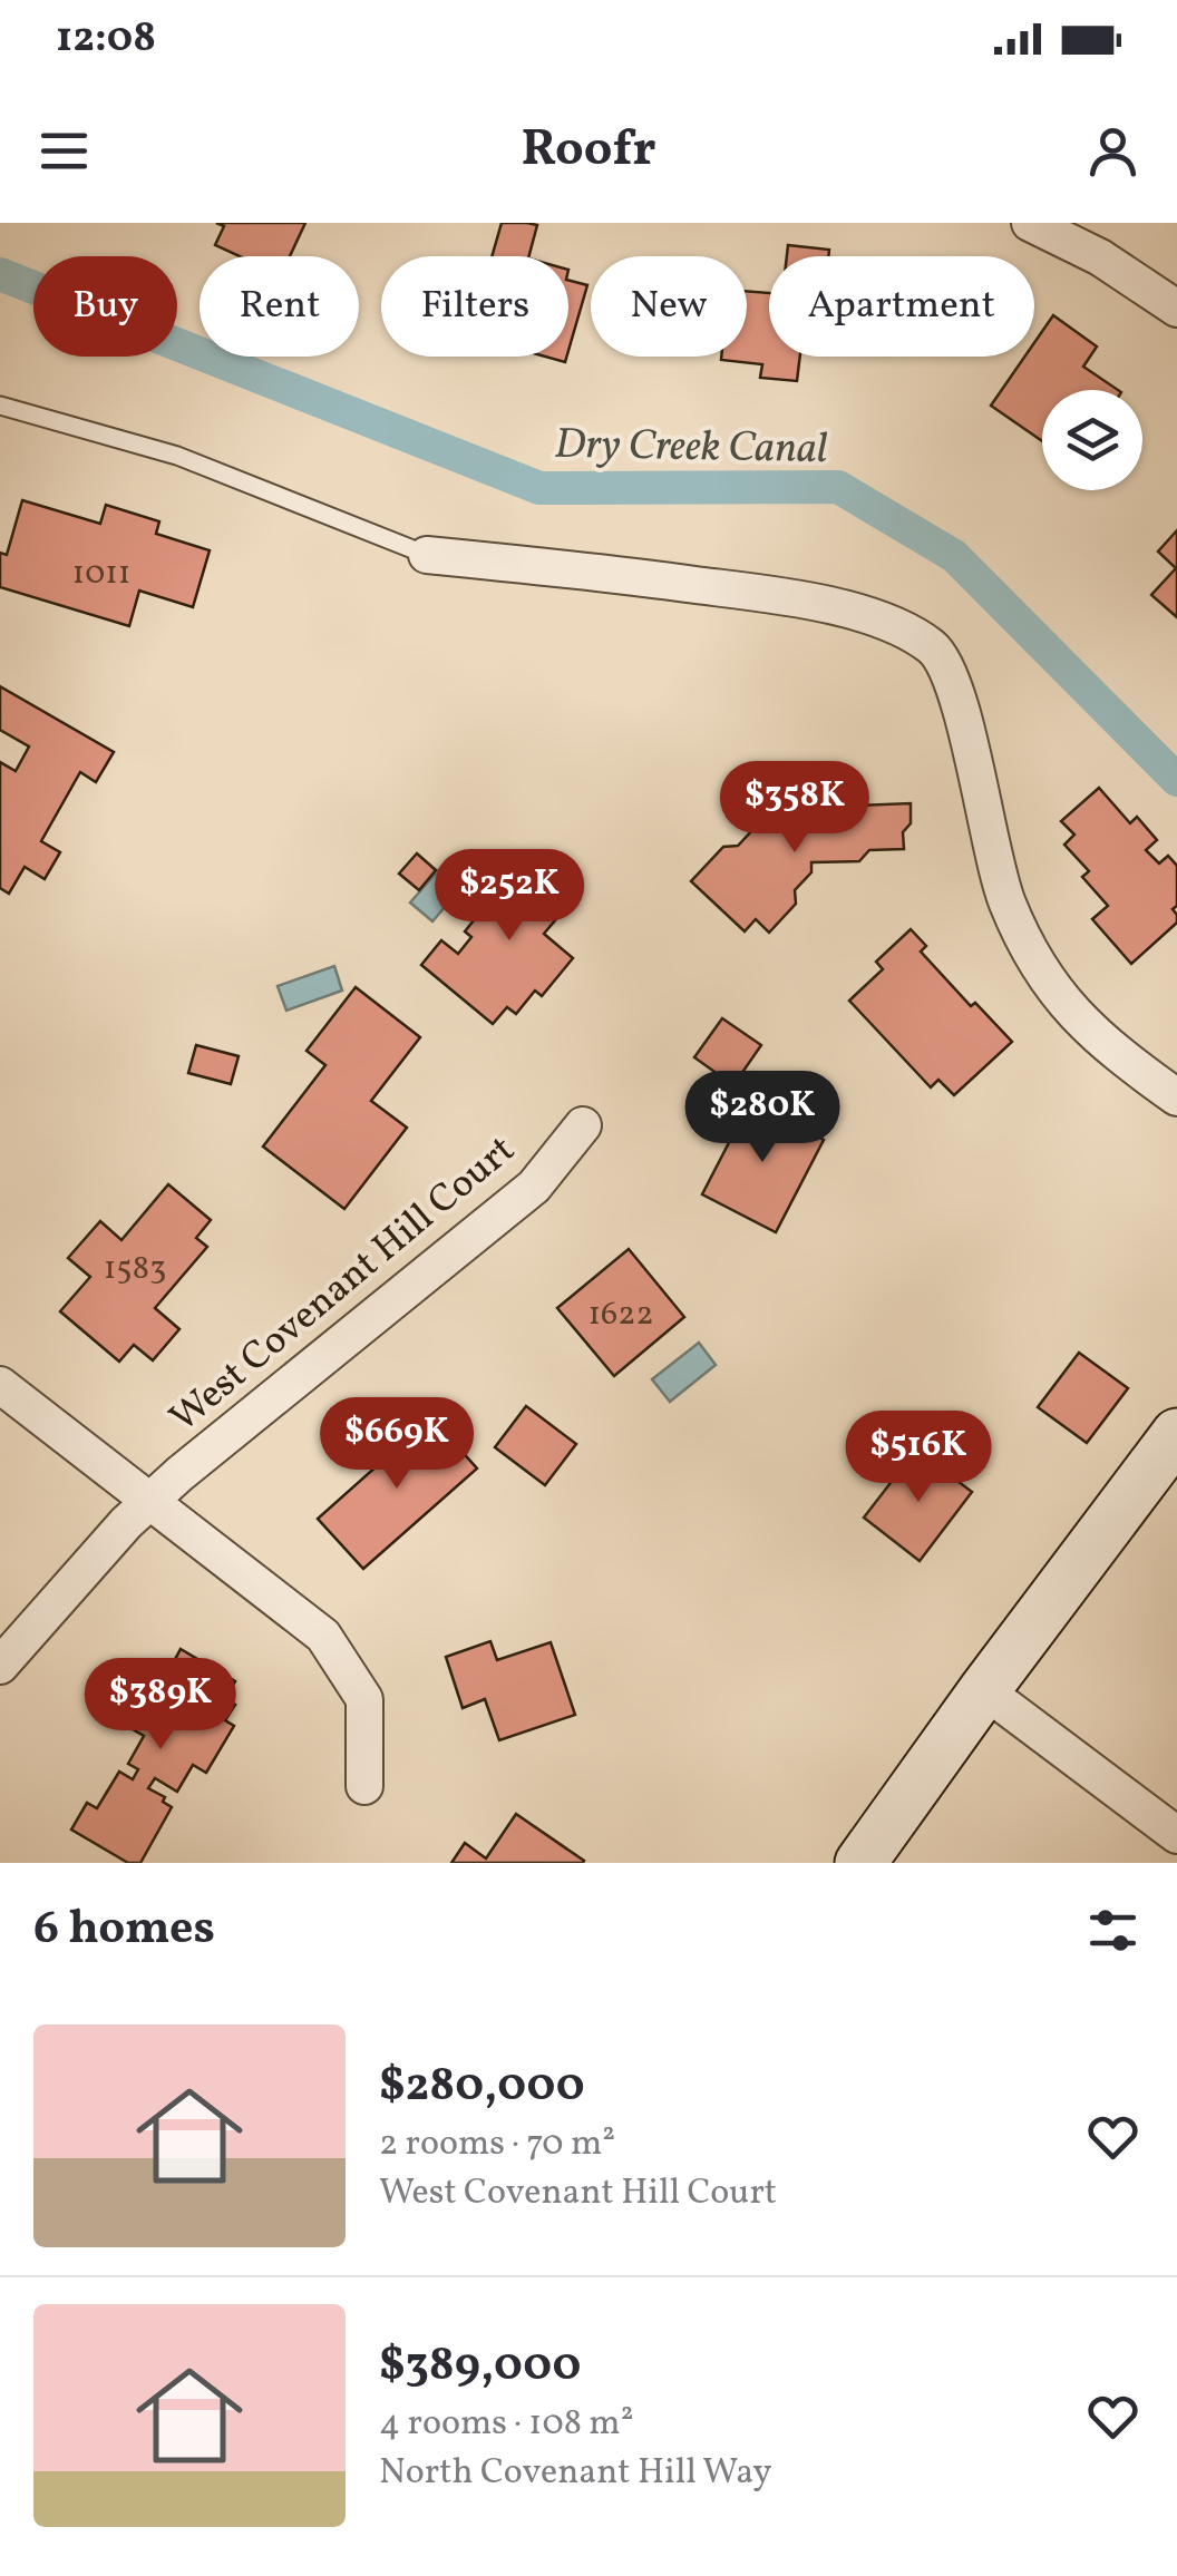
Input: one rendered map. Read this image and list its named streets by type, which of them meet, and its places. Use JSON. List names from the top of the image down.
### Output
{
  "streets": {
    "street": ["West Covenant Hill Court"]
  },
  "water": ["Dry Creek Canal"],
  "house_numbers": ["1011", "1583", "1622"],
  "page": {
    "status": "12:08",
    "header": "Roofr",
    "chip": [
      "Buy",
      "Rent",
      "Filters",
      "New",
      "Apartment"
    ],
    "price": [
      "$358K",
      "$252K",
      "$280K",
      "$669K",
      "$516K",
      "$389K"
    ],
    "heading": "6 homes",
    "list": [
      {
        "name": "$280,000",
        "note": "2 rooms · 70 m² · West Covenant Hill Court"
      },
      {
        "name": "$389,000",
        "note": "4 rooms · 108 m² · North Covenant Hill Way"
      }
    ]
  }
}
